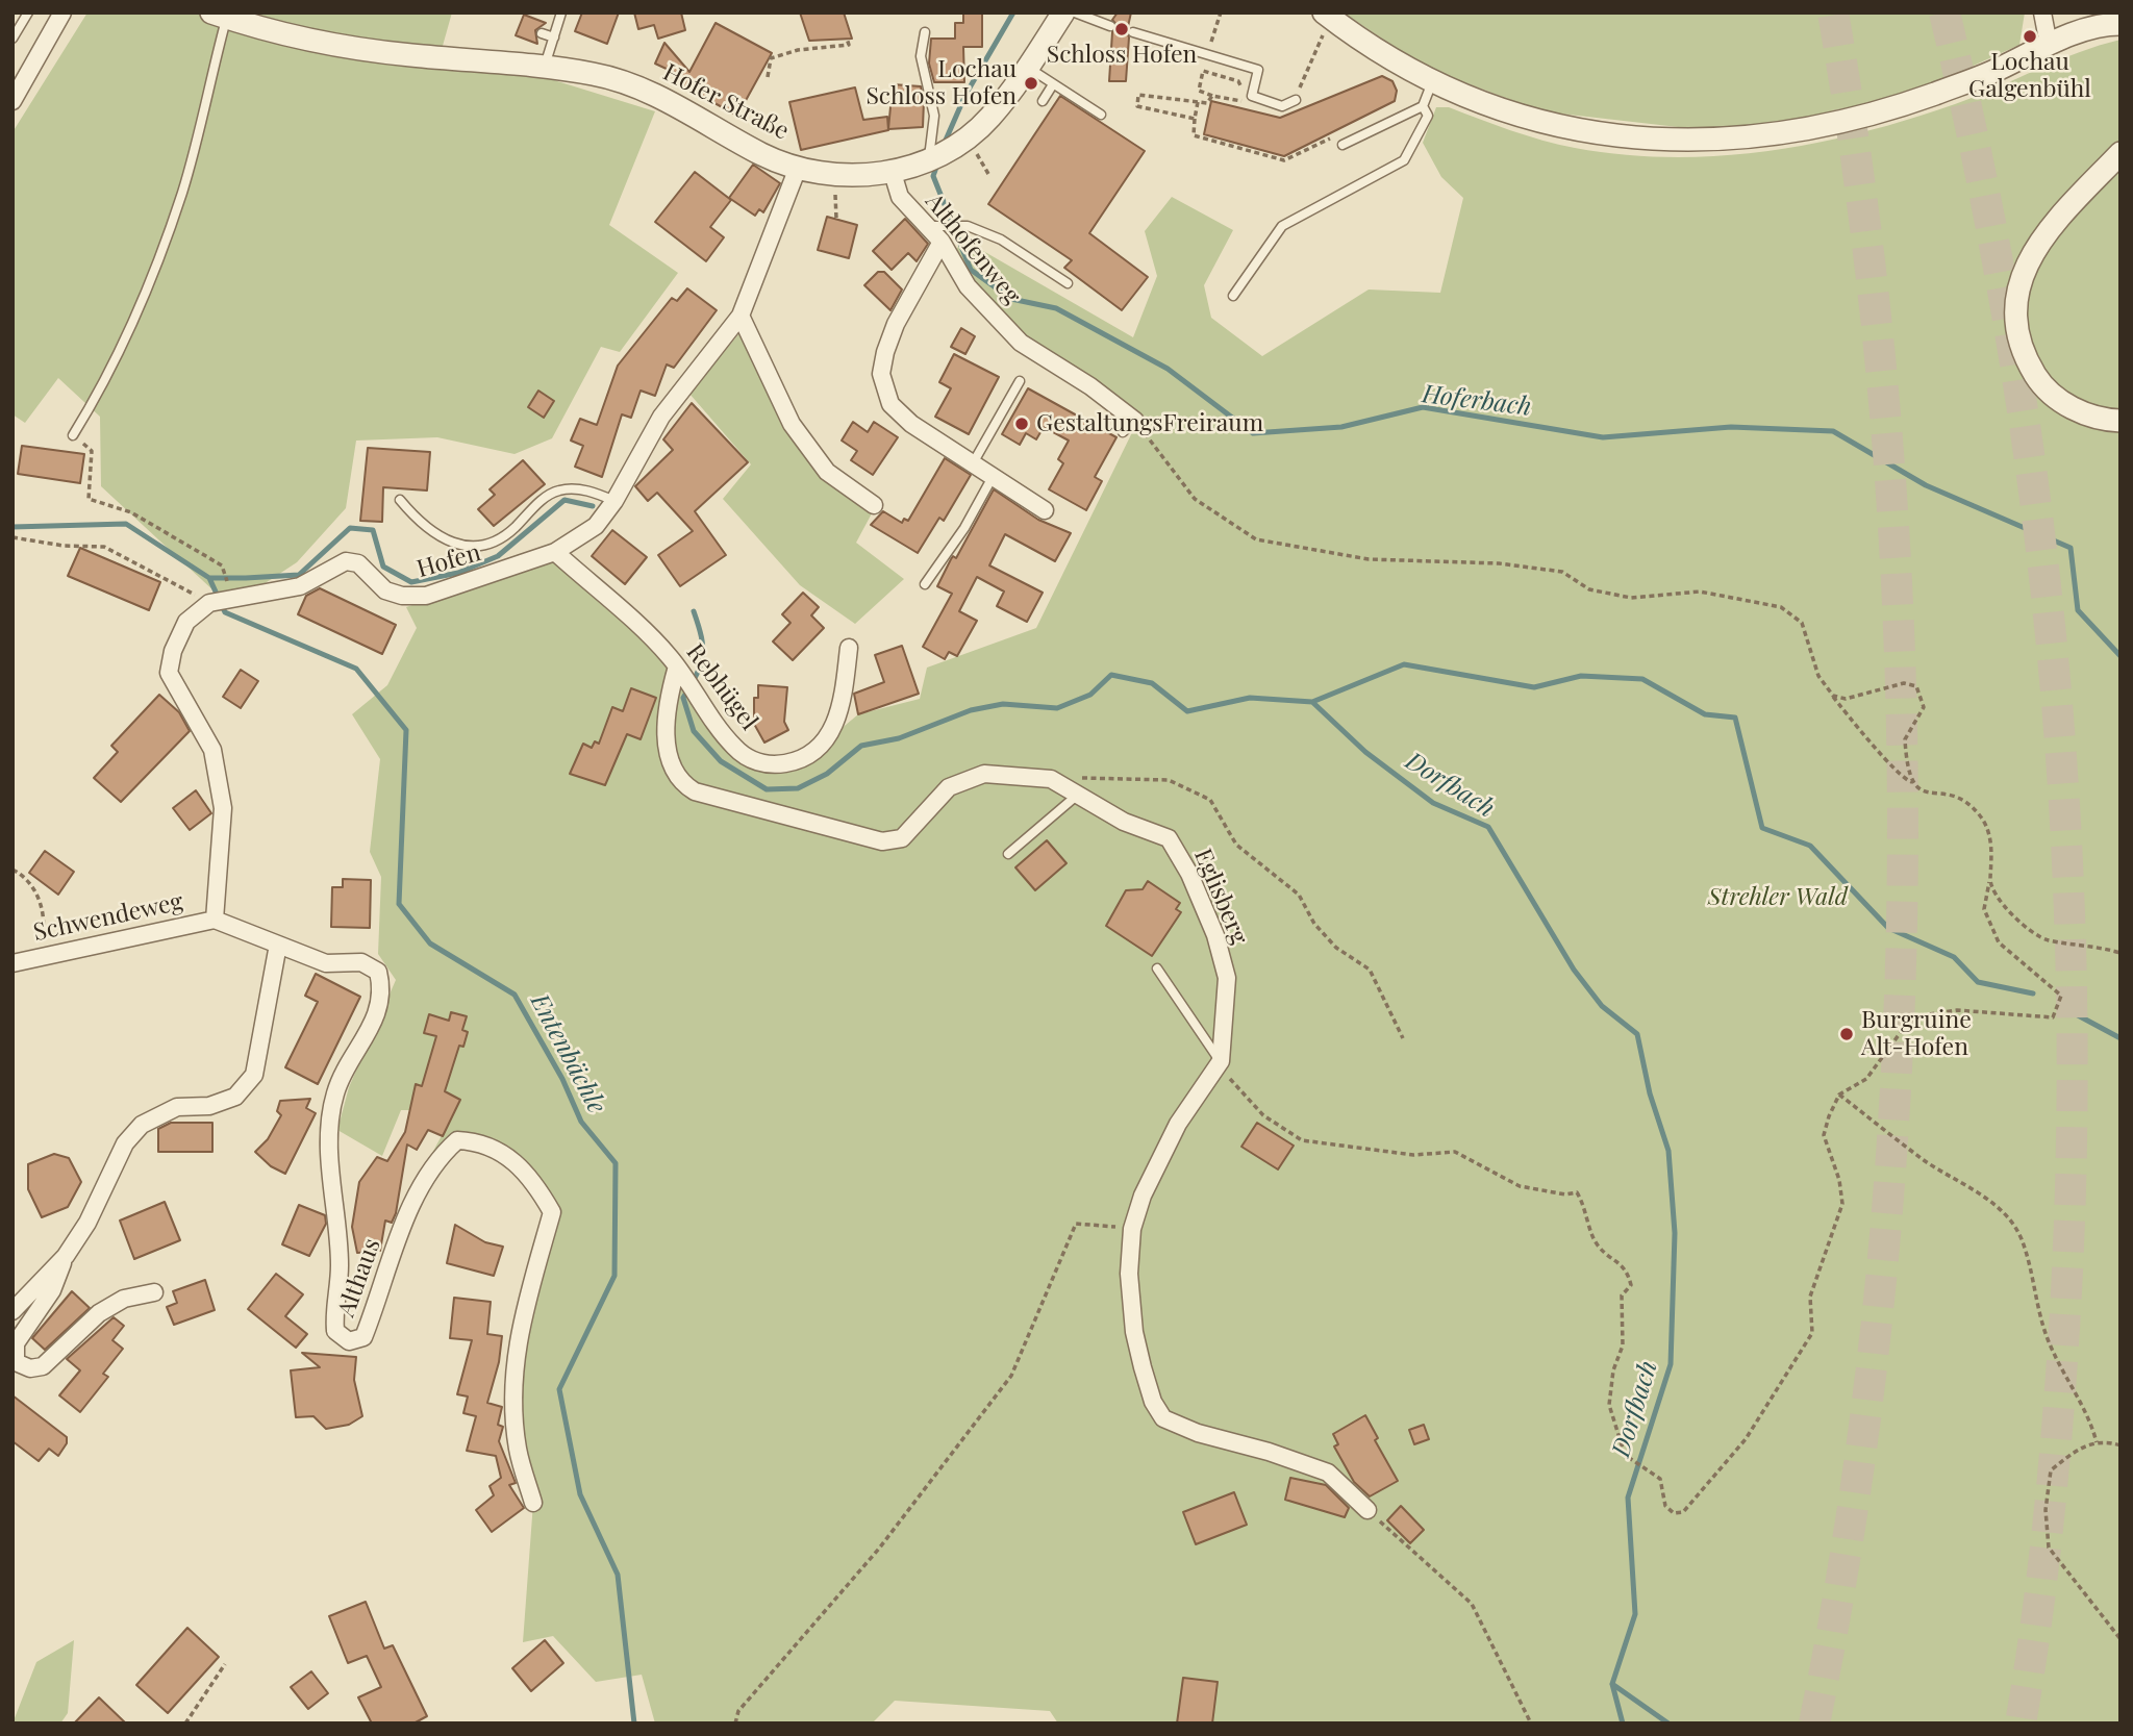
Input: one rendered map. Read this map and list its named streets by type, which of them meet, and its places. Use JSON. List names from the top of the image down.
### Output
{
  "streets": {
    "street": [
      "Hofer Straße",
      "Althofenweg",
      "Hofen",
      "Rebhügel",
      "Eglisberg",
      "Schwendeweg",
      "Althaus"
    ]
  },
  "crossings": [
    ["Hofer Straße", "Althofenweg"],
    ["Hofer Straße", "Hofen"],
    ["Hofen", "Rebhügel"],
    ["Rebhügel", "Eglisberg"],
    ["Schwendeweg", "Althaus"]
  ],
  "water": ["Hoferbach", "Dorfbach", "Entenbächle"],
  "parks": ["Strehler Wald"],
  "places": [
    "Schloss Hofen",
    "Lochau Galgenbühl",
    "Lochau Schloss Hofen",
    "GestaltungsFreiraum",
    "Burgruine Alt-Hofen"
  ]
}
